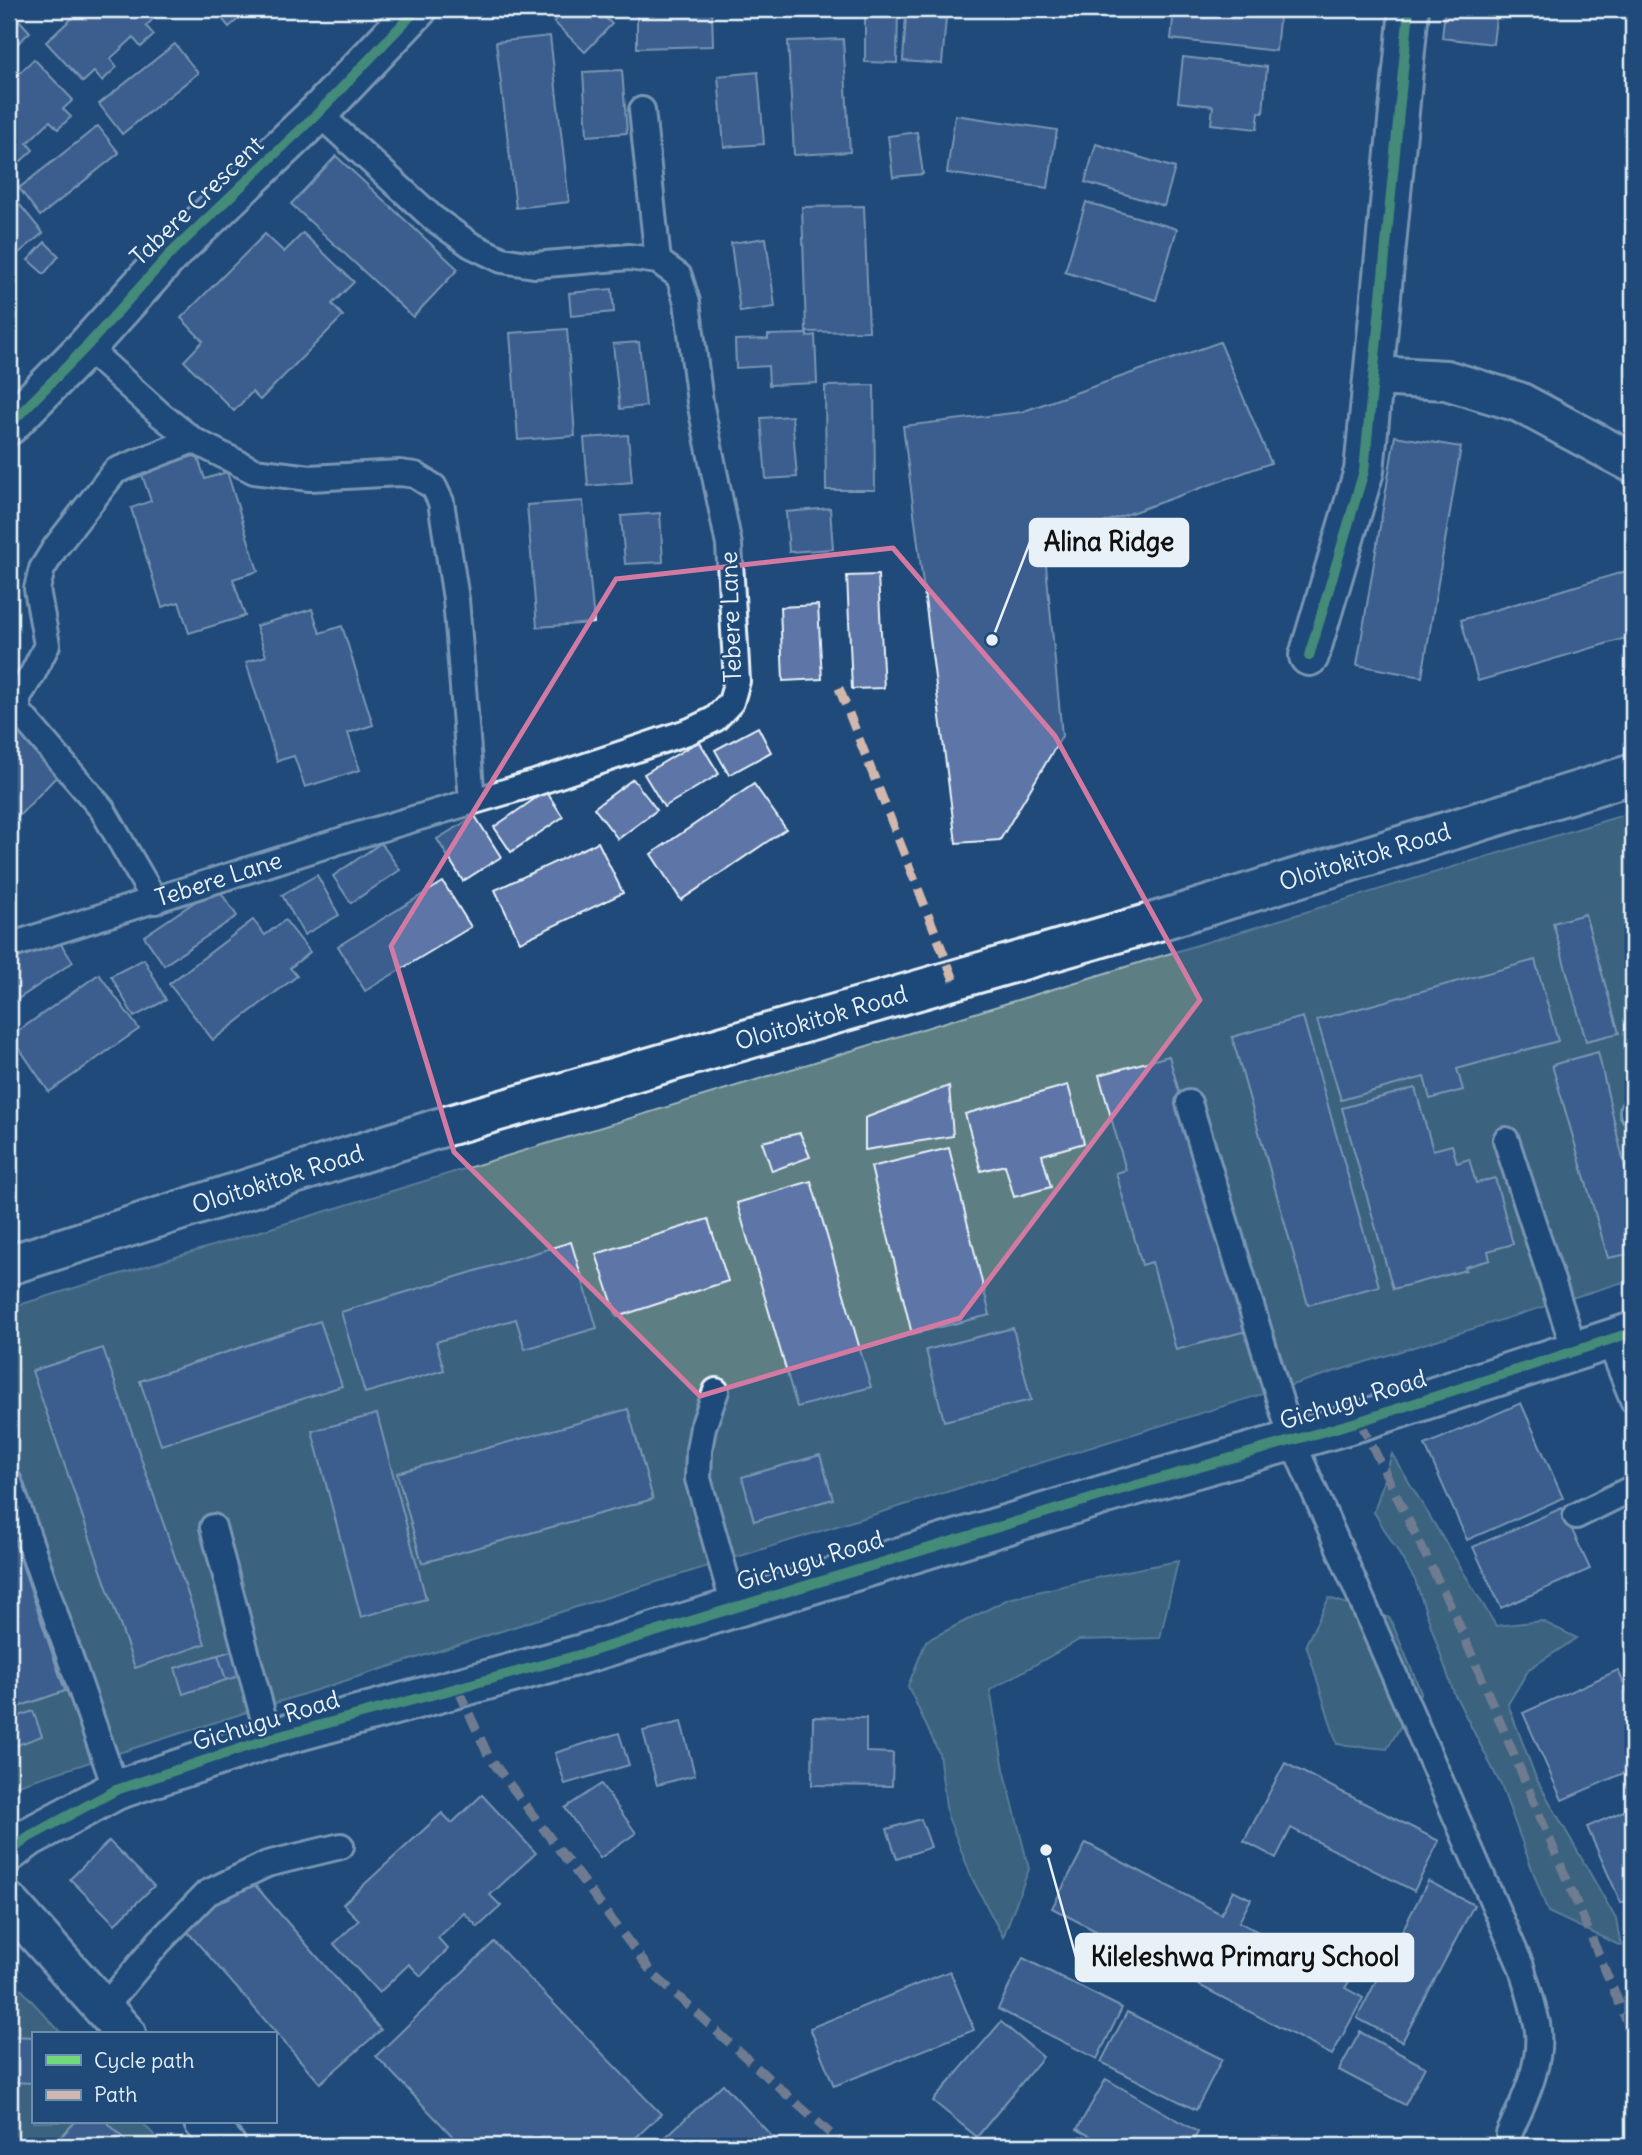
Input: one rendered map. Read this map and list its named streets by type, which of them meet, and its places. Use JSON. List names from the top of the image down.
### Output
{
  "streets": {
    "street": ["Tabere Crescent", "Oloitokitok Road", "Gichugu Road"],
    "lane": ["Tebere Lane"]
  },
  "places": ["Alina Ridge", "Kileleshwa Primary School"],
  "legend": ["Cycle path", "Path"]
}
